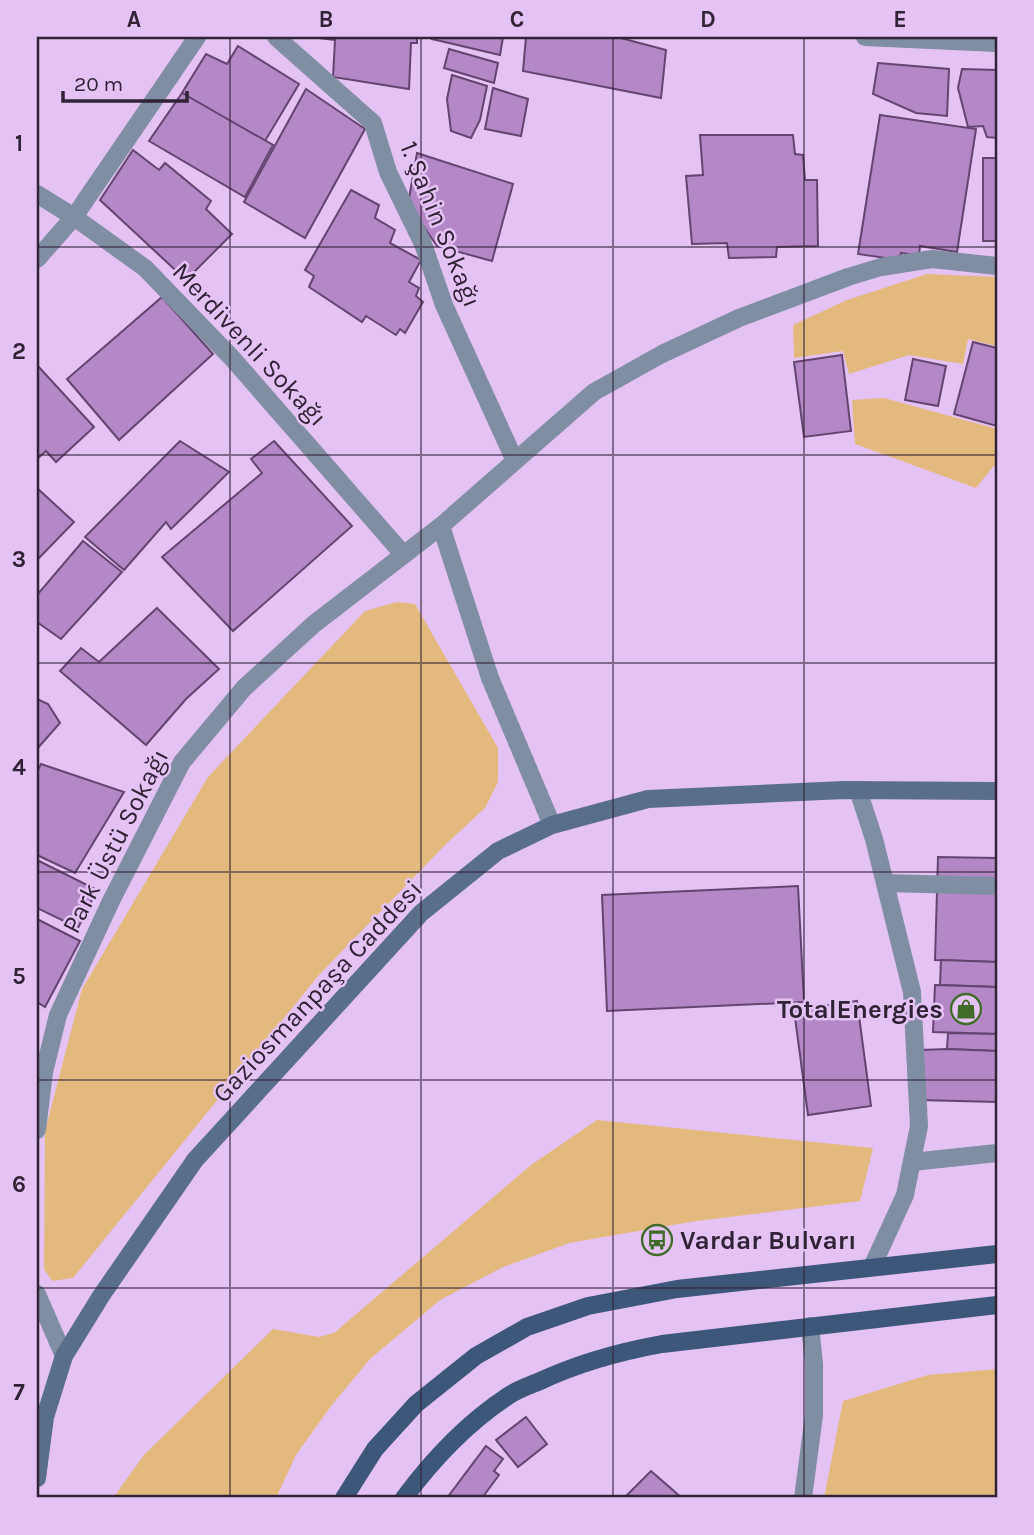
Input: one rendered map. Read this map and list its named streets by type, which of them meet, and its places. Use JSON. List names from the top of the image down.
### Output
{
  "streets": {
    "main road": ["Gaziosmanpaşa Caddesi"],
    "street": ["1. Şahin Sokağı", "Merdivenli Sokağı", "Park Üstü Sokağı"]
  },
  "crossings": [
    ["1. Şahin Sokağı", "Park Üstü Sokağı"],
    ["Merdivenli Sokağı", "Park Üstü Sokağı"]
  ],
  "places": {
    "shop": ["TotalEnergies"],
    "bus stop": ["Vardar Bulvarı"]
  },
  "scale_bar": "20 m",
  "grid": {
    "columns": [
      "A",
      "B",
      "C",
      "D",
      "E"
    ],
    "rows": [
      "1",
      "2",
      "3",
      "4",
      "5",
      "6",
      "7"
    ]
  }
}
